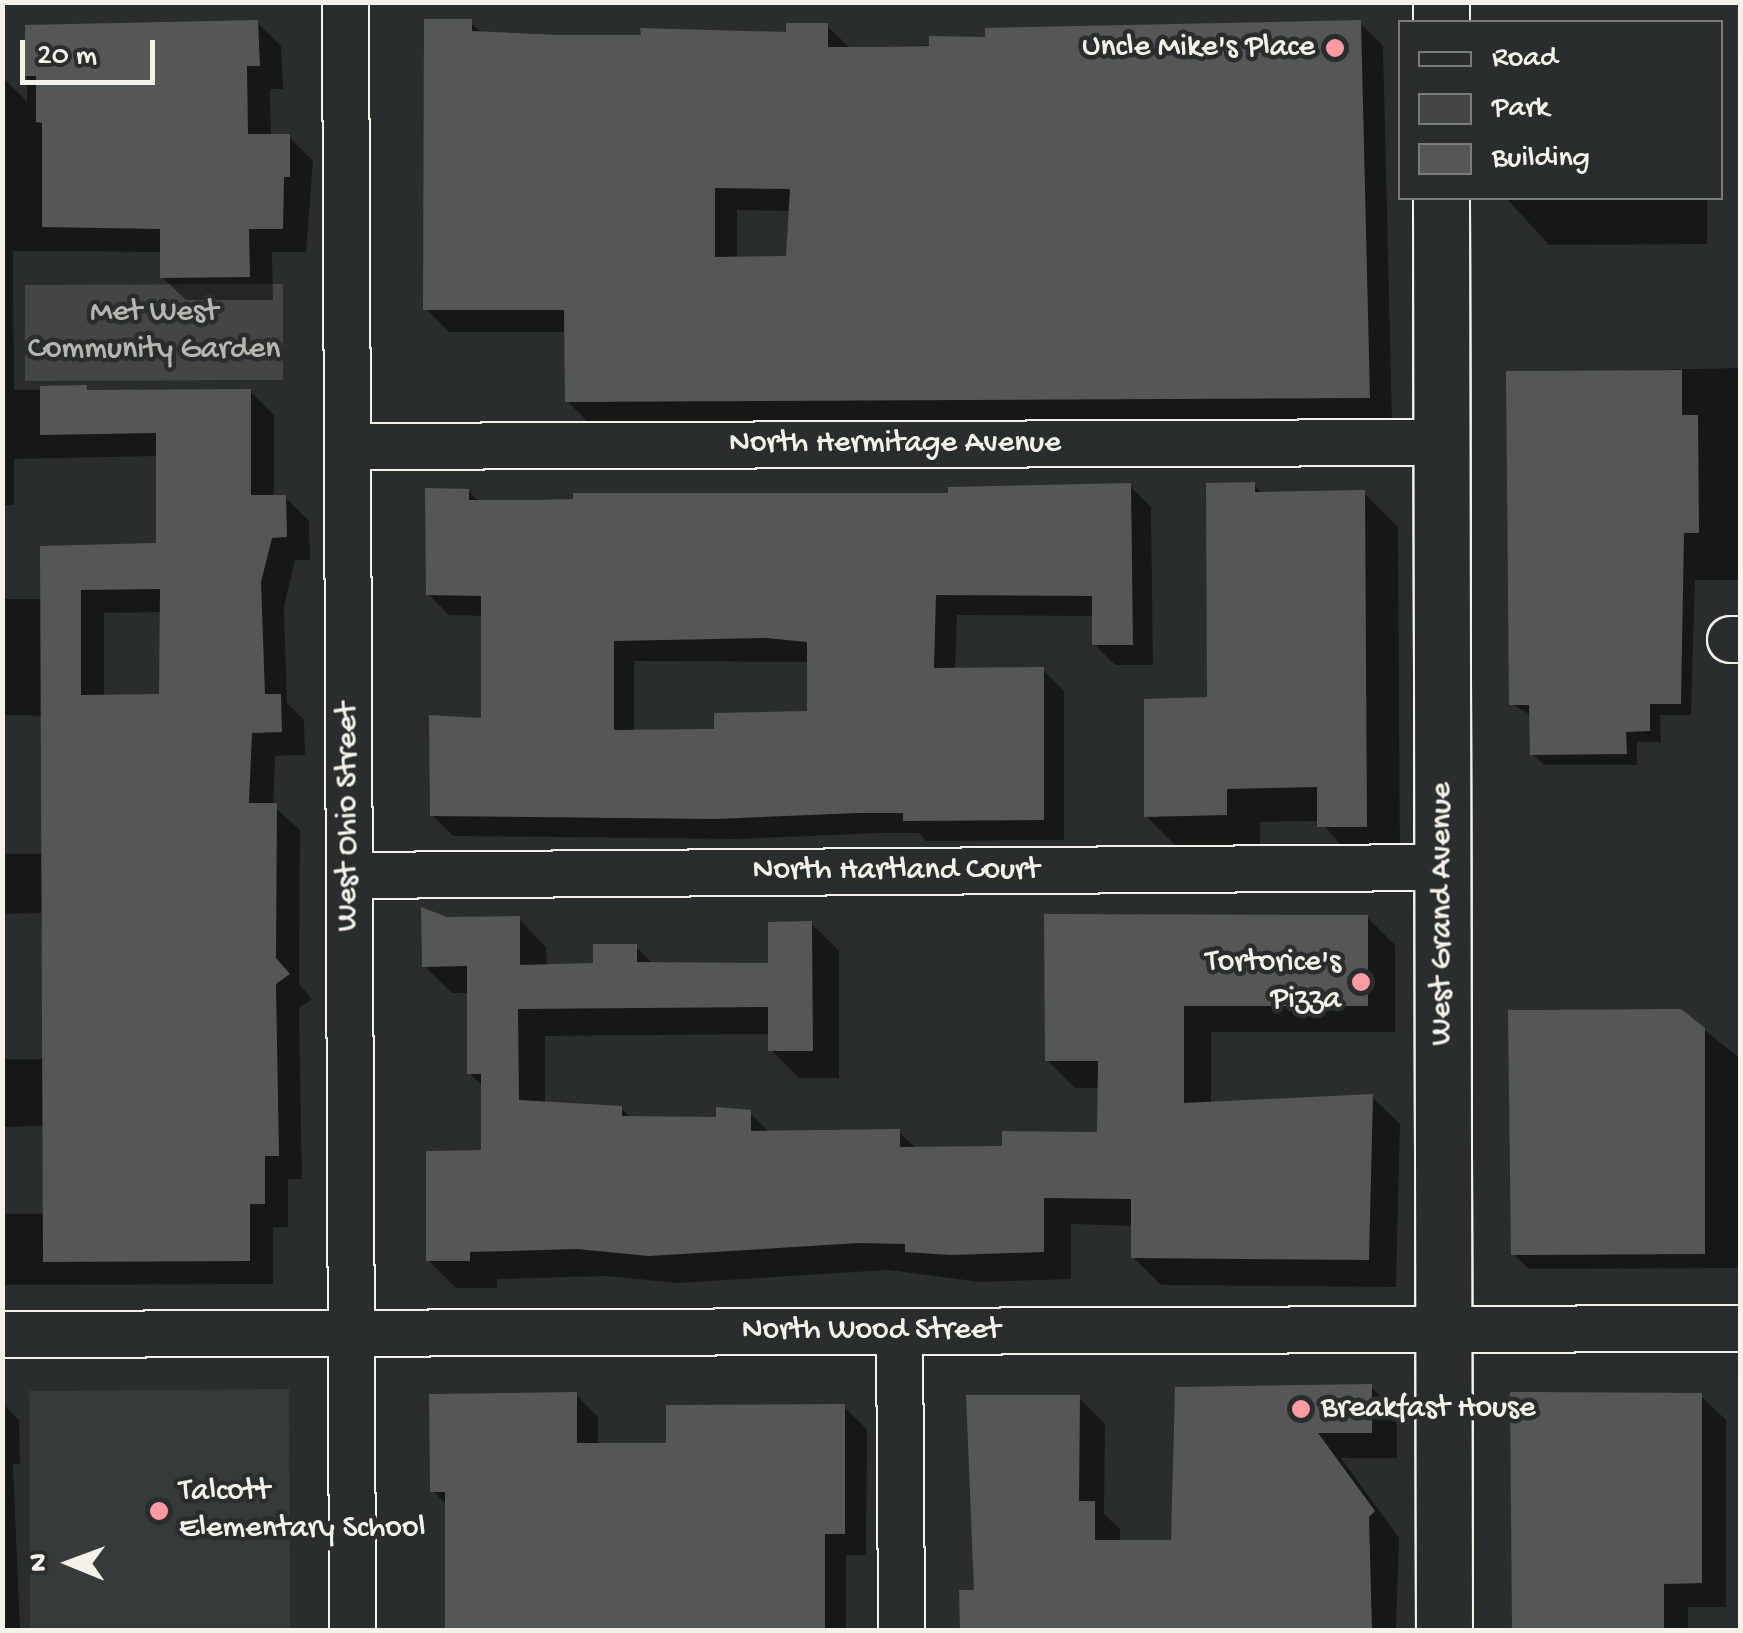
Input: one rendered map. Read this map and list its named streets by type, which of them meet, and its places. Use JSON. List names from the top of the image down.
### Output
{
  "streets": {
    "main road": ["West Grand Avenue"],
    "street": [
      "North Hermitage Avenue",
      "West Ohio Street",
      "North Hartland Court",
      "North Wood Street"
    ]
  },
  "crossings": [
    ["North Hermitage Avenue", "West Ohio Street"],
    ["North Hermitage Avenue", "West Grand Avenue"],
    ["West Ohio Street", "North Hartland Court"],
    ["West Ohio Street", "North Wood Street"],
    ["North Hartland Court", "West Grand Avenue"],
    ["West Grand Avenue", "North Wood Street"]
  ],
  "parks": ["Met West Community Garden"],
  "places": [
    "Uncle Mike's Place",
    "Tortorice's Pizza",
    "Breakfast House",
    "Talcott Elementary School"
  ],
  "legend": ["Road", "Park", "Building"],
  "scale_bar": "20 m",
  "north": "left"
}
